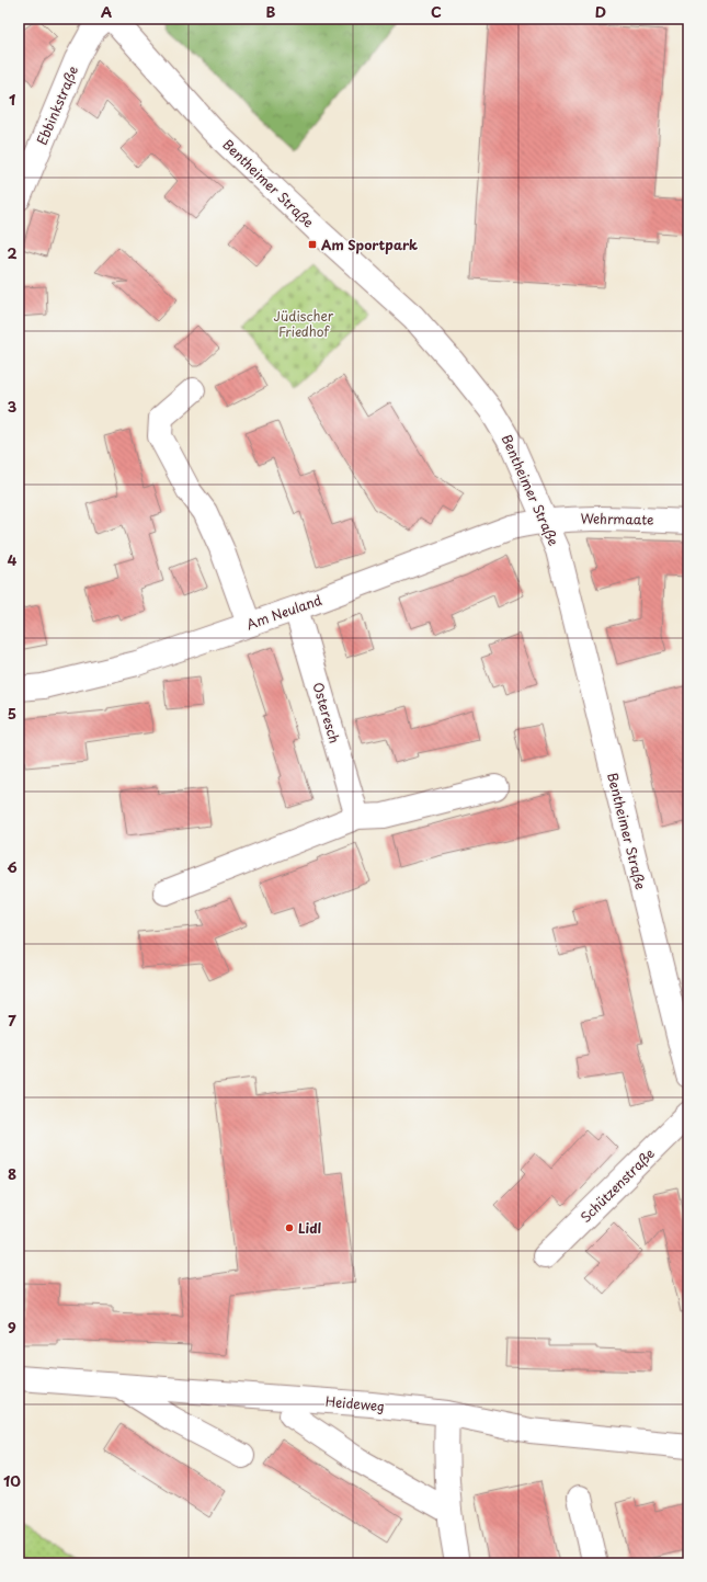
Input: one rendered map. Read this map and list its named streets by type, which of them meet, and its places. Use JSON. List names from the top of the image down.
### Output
{
  "streets": {
    "street": [
      "Ebbinkstraße",
      "Bentheimer Straße",
      "Wehrmaate",
      "Am Neuland",
      "Osteresch",
      "Schützenstraße",
      "Heideweg"
    ]
  },
  "crossings": [
    ["Bentheimer Straße", "Wehrmaate"],
    ["Bentheimer Straße", "Am Neuland"],
    ["Wehrmaate", "Am Neuland"],
    ["Am Neuland", "Osteresch"]
  ],
  "parks": ["Jüdischer Friedhof"],
  "places": {
    "transit": ["Am Sportpark"],
    "other": ["Lidl"]
  },
  "grid": {
    "columns": [
      "A",
      "B",
      "C",
      "D"
    ],
    "rows": [
      "1",
      "2",
      "3",
      "4",
      "5",
      "6",
      "7",
      "8",
      "9",
      "10"
    ]
  }
}
